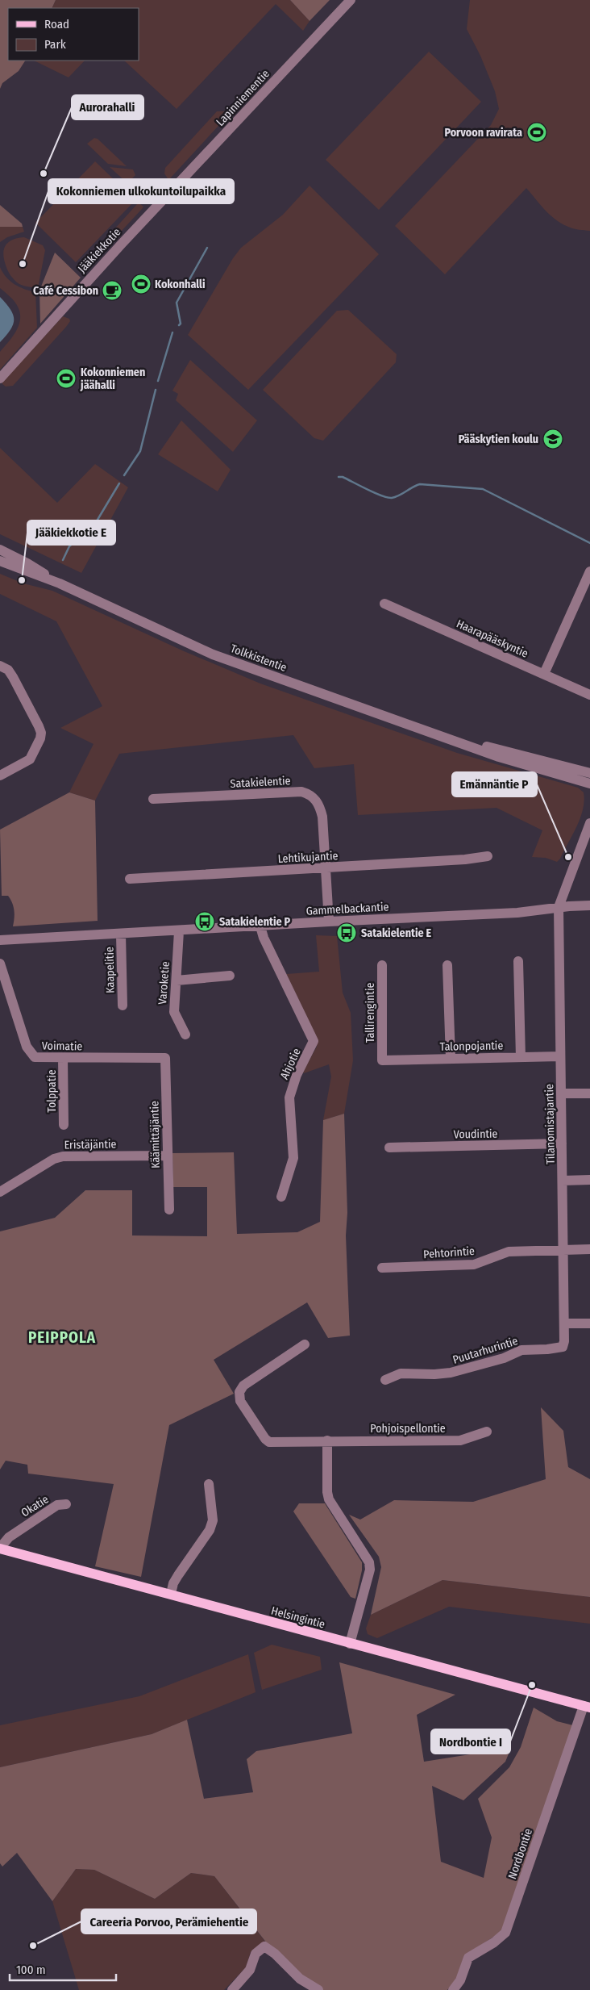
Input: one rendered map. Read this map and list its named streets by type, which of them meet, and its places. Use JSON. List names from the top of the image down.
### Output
{
  "streets": {
    "main road": ["Helsingintie"],
    "street": [
      "Lapinniementie",
      "Jääkiekkotie",
      "Haarapääskyntie",
      "Tolkkistentie",
      "Satakielentie",
      "Lehtikujantie",
      "Gammelbackantie",
      "Kaapelitie",
      "Varoketie",
      "Tallirengintie",
      "Voimatie",
      "Talonpojantie",
      "Ahjotie",
      "Tolppatie",
      "Tilanomistajantie",
      "Voudintie",
      "Käämittäjäntie",
      "Eristäjäntie",
      "Pehtorintie",
      "Puutarhurintie",
      "Pohjoispellontie",
      "Okatie",
      "Nordbontie"
    ]
  },
  "crossings": [
    ["Lapinniementie", "Jääkiekkotie"],
    ["Satakielentie", "Lehtikujantie"],
    ["Satakielentie", "Gammelbackantie"],
    ["Gammelbackantie", "Kaapelitie"],
    ["Gammelbackantie", "Varoketie"],
    ["Gammelbackantie", "Ahjotie"],
    ["Gammelbackantie", "Tilanomistajantie"],
    ["Tallirengintie", "Talonpojantie"],
    ["Voimatie", "Tolppatie"],
    ["Voimatie", "Käämittäjäntie"],
    ["Talonpojantie", "Tilanomistajantie"],
    ["Tilanomistajantie", "Voudintie"],
    ["Tilanomistajantie", "Pehtorintie"],
    ["Tilanomistajantie", "Puutarhurintie"],
    ["Käämittäjäntie", "Eristäjäntie"],
    ["Okatie", "Helsingintie"],
    ["Helsingintie", "Nordbontie"]
  ],
  "districts": ["PEIPPOLA"],
  "places": {
    "sports": ["Porvoon ravirata", "Kokonhalli", "Kokonniemen jäähalli"],
    "other": [
      "Aurorahalli",
      "Kokonniemen ulkokuntoilupaikka",
      "Jääkiekkotie E",
      "Emännäntie P",
      "Nordbontie I",
      "Careeria Porvoo, Perämiehentie"
    ],
    "cafe": ["Café Cessibon"],
    "school or university": ["Pääskytien koulu"],
    "bus stop": ["Satakielentie P", "Satakielentie E"]
  },
  "legend": ["Road", "Park"],
  "scale_bar": "100 m"
}
